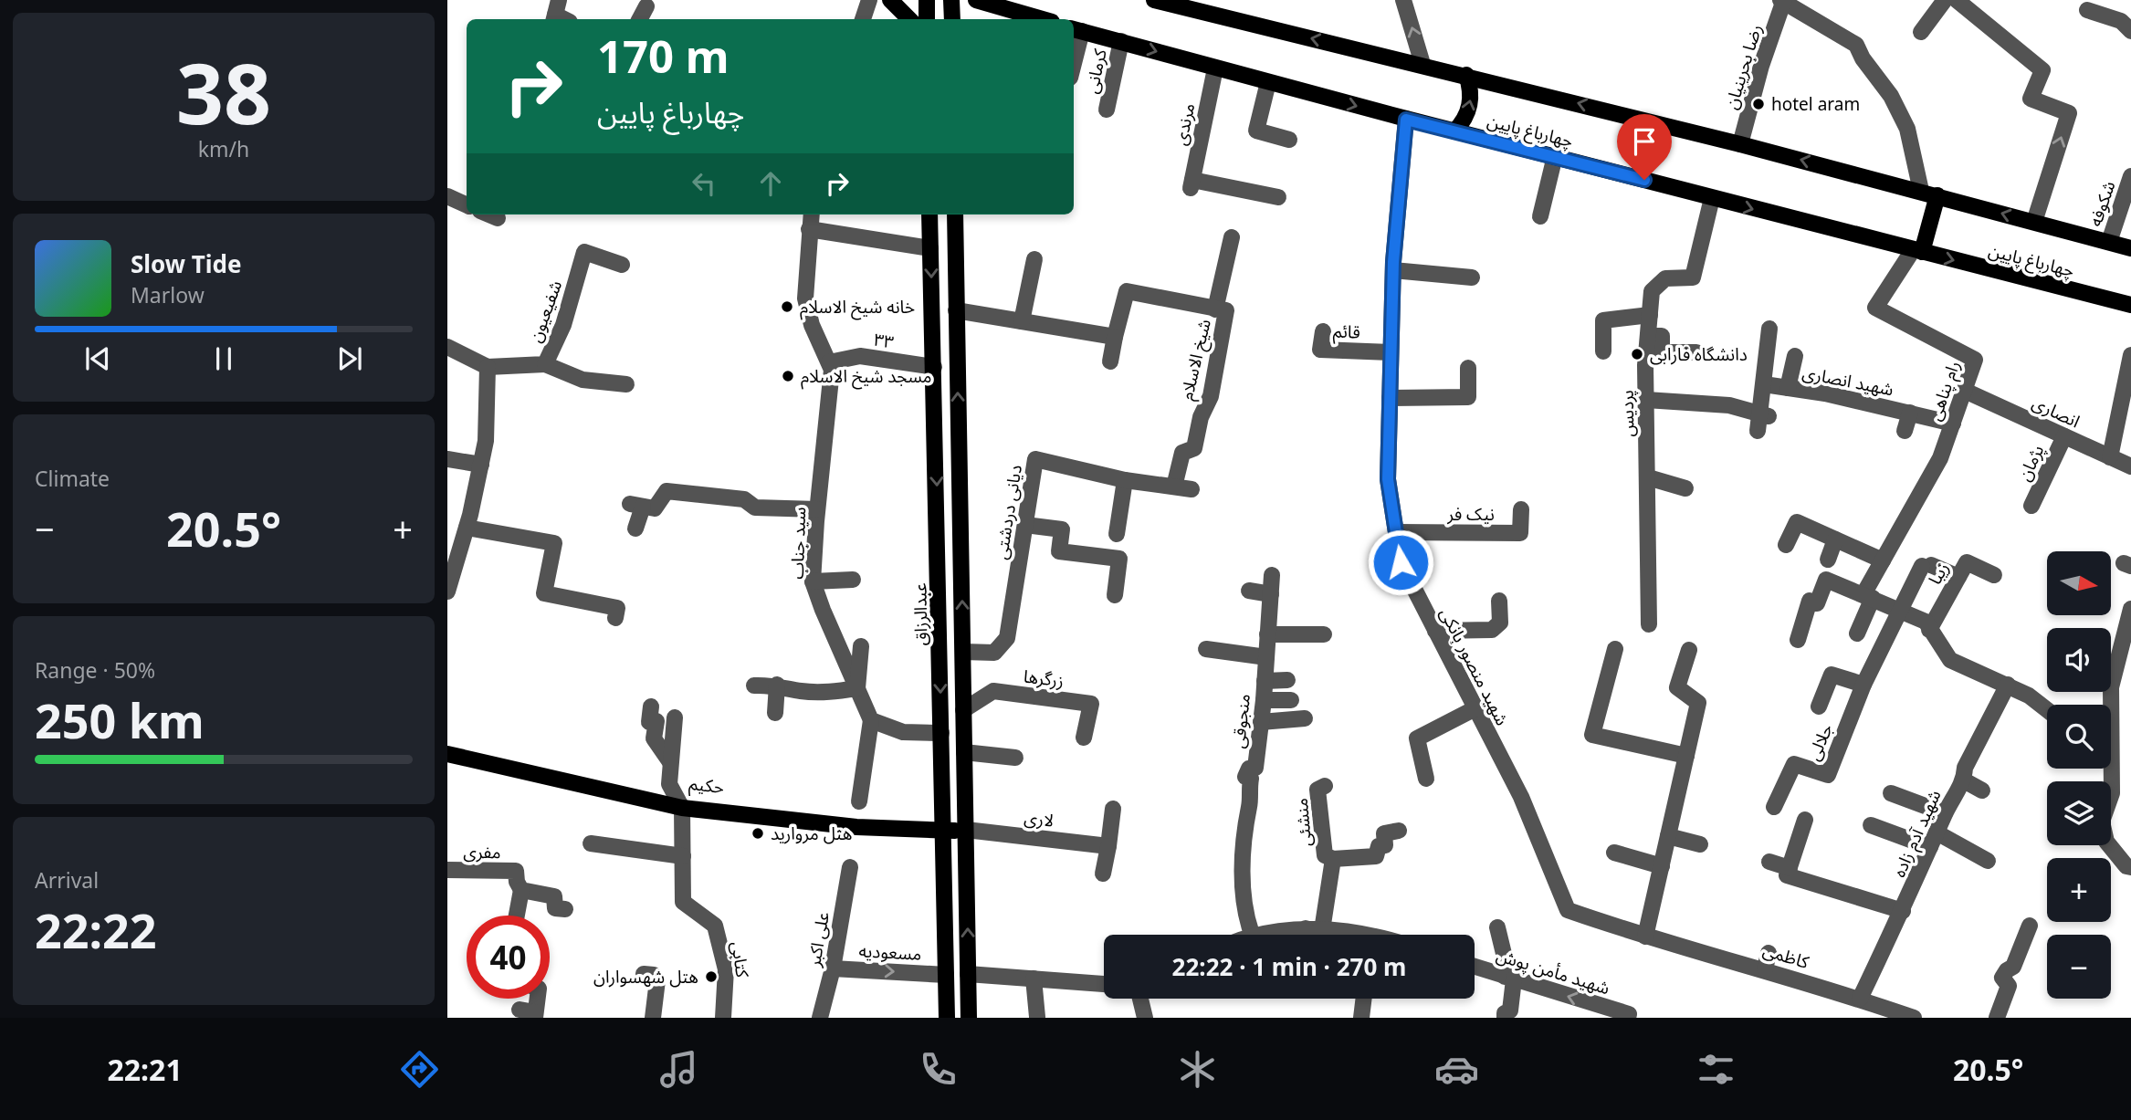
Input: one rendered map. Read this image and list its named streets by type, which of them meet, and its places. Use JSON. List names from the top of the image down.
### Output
{
  "streets": {
    "main road": ["چهارباغ پایین", "عبدالرزاق", "حکیم"],
    "street": [
      "رضا بحرینیان",
      "کرمانی",
      "مرندی",
      "شکوفه",
      "شفیعیون",
      "قائم",
      "۳۳",
      "شیخ الاسلام",
      "شهید انصاری",
      "رام پناهی",
      "انصاری",
      "پردیس",
      "پژمان",
      "دیانی دردشتی",
      "نیک فر",
      "سید جناب",
      "زیبا",
      "شهید منصور بانکی",
      "زرگرها",
      "منجوقی",
      "جلالی",
      "لاری",
      "منشئی",
      "شهید آدم زاده",
      "مفری",
      "علی اکبر",
      "مسعودیه",
      "کاظمی",
      "کتابی",
      "شهید مأمن پوش"
    ]
  },
  "crossings": [
    ["رضا بحرینیان", "چهارباغ پایین"],
    ["کرمانی", "چهارباغ پایین"],
    ["مرندی", "چهارباغ پایین"],
    ["چهارباغ پایین", "شکوفه"],
    ["چهارباغ پایین", "رام پناهی"],
    ["چهارباغ پایین", "پردیس"],
    ["چهارباغ پایین", "شهید منصور بانکی"],
    ["قائم", "شهید منصور بانکی"],
    ["۳۳", "سید جناب"],
    ["۳۳", "عبدالرزاق"],
    ["شیخ الاسلام", "دیانی دردشتی"],
    ["شهید انصاری", "رام پناهی"],
    ["رام پناهی", "انصاری"],
    ["انصاری", "پژمان"],
    ["نیک فر", "شهید منصور بانکی"],
    ["زیبا", "جلالی"],
    ["عبدالرزاق", "حکیم"],
    ["عبدالرزاق", "مسعودیه"],
    ["شهید منصور بانکی", "کاظمی"],
    ["حکیم", "کتابی"],
    ["شهید آدم زاده", "کاظمی"],
    ["علی اکبر", "مسعودیه"]
  ],
  "one_way": ["مسعودیه", "شهید مأمن پوش"],
  "places": [
    "hotel aram",
    "خانه شیخ الاسلام",
    "دانشگاه فارابی",
    "مسجد شیخ الاسلام",
    "هتل مروارید",
    "هتل شهسواران"
  ],
  "north": "right",
  "page": {
    "tile": [
      ["38", "km/h"],
      "Climate",
      ["Range · 50%", "250 km"],
      ["Arrival", "22:22"]
    ],
    "turn": ["170 m", "چهارباغ پایین"],
    "song": ["Slow Tide", "Marlow"],
    "heat": ["−", "20.5°", "+"],
    "map_buttons": ["+", "−"],
    "limit": "40",
    "trip": "22:22 · 1 min · 270 m",
    "tabs": ["22:21", "20.5°"]
  }
}
